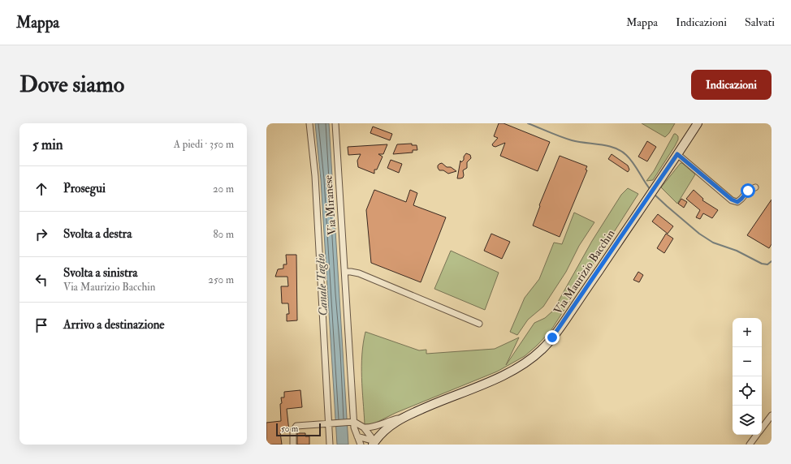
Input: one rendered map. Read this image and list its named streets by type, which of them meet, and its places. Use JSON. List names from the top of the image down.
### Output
{
  "streets": {
    "main road": ["Via Maurizio Bacchin"],
    "street": ["Via Miranese"]
  },
  "water": ["Canale Taglio"],
  "scale_bar": "50 m",
  "page": {
    "header": "Mappa",
    "nav": ["Mappa", "Indicazioni", "Salvati"],
    "buttons": "Indicazioni",
    "title": "Dove siamo",
    "heading": ["5 min", "A piedi · 350 m"],
    "list": [
      ["Prosegui", "20 m"],
      ["Svolta a destra", "80 m"],
      ["Svolta a sinistra", "Via Maurizio Bacchin", "250 m"],
      "Arrivo a destinazione"
    ],
    "map_buttons": ["+", "−"],
    "scale": "50 m"
  }
}
